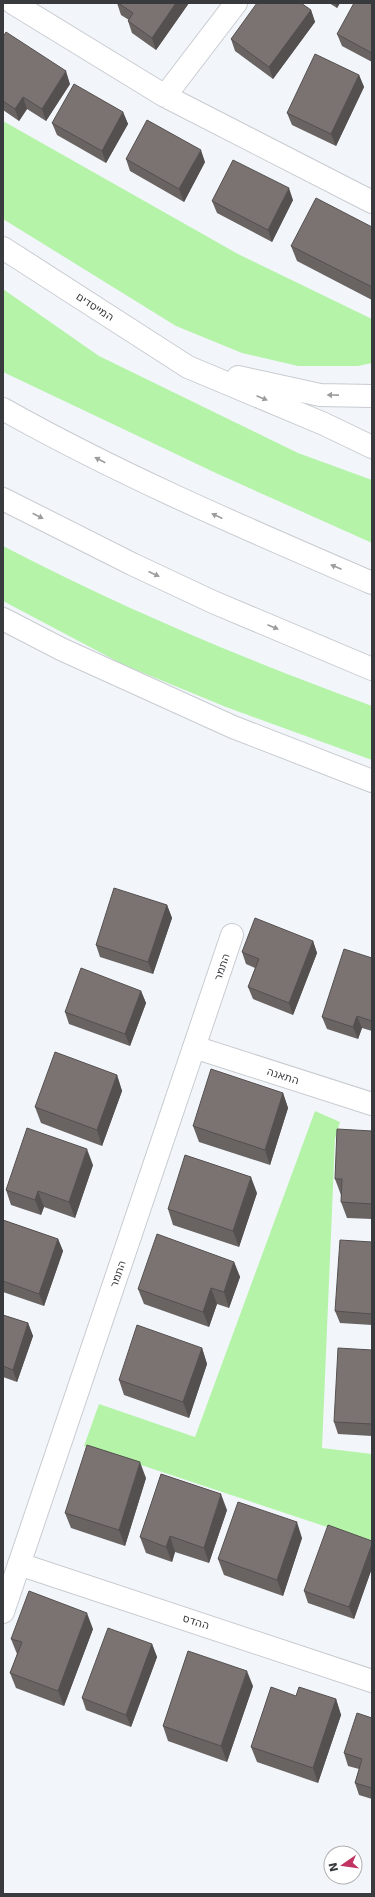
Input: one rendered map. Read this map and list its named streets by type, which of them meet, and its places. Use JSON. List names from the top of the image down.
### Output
{
  "streets": {
    "main road": [
      "המייסדים",
      "התמר",
      "התאנה",
      "ההדס"
    ]
  },
  "crossings": [
    ["התמר", "התאנה"],
    ["התמר", "ההדס"]
  ],
  "north": "left"
}
